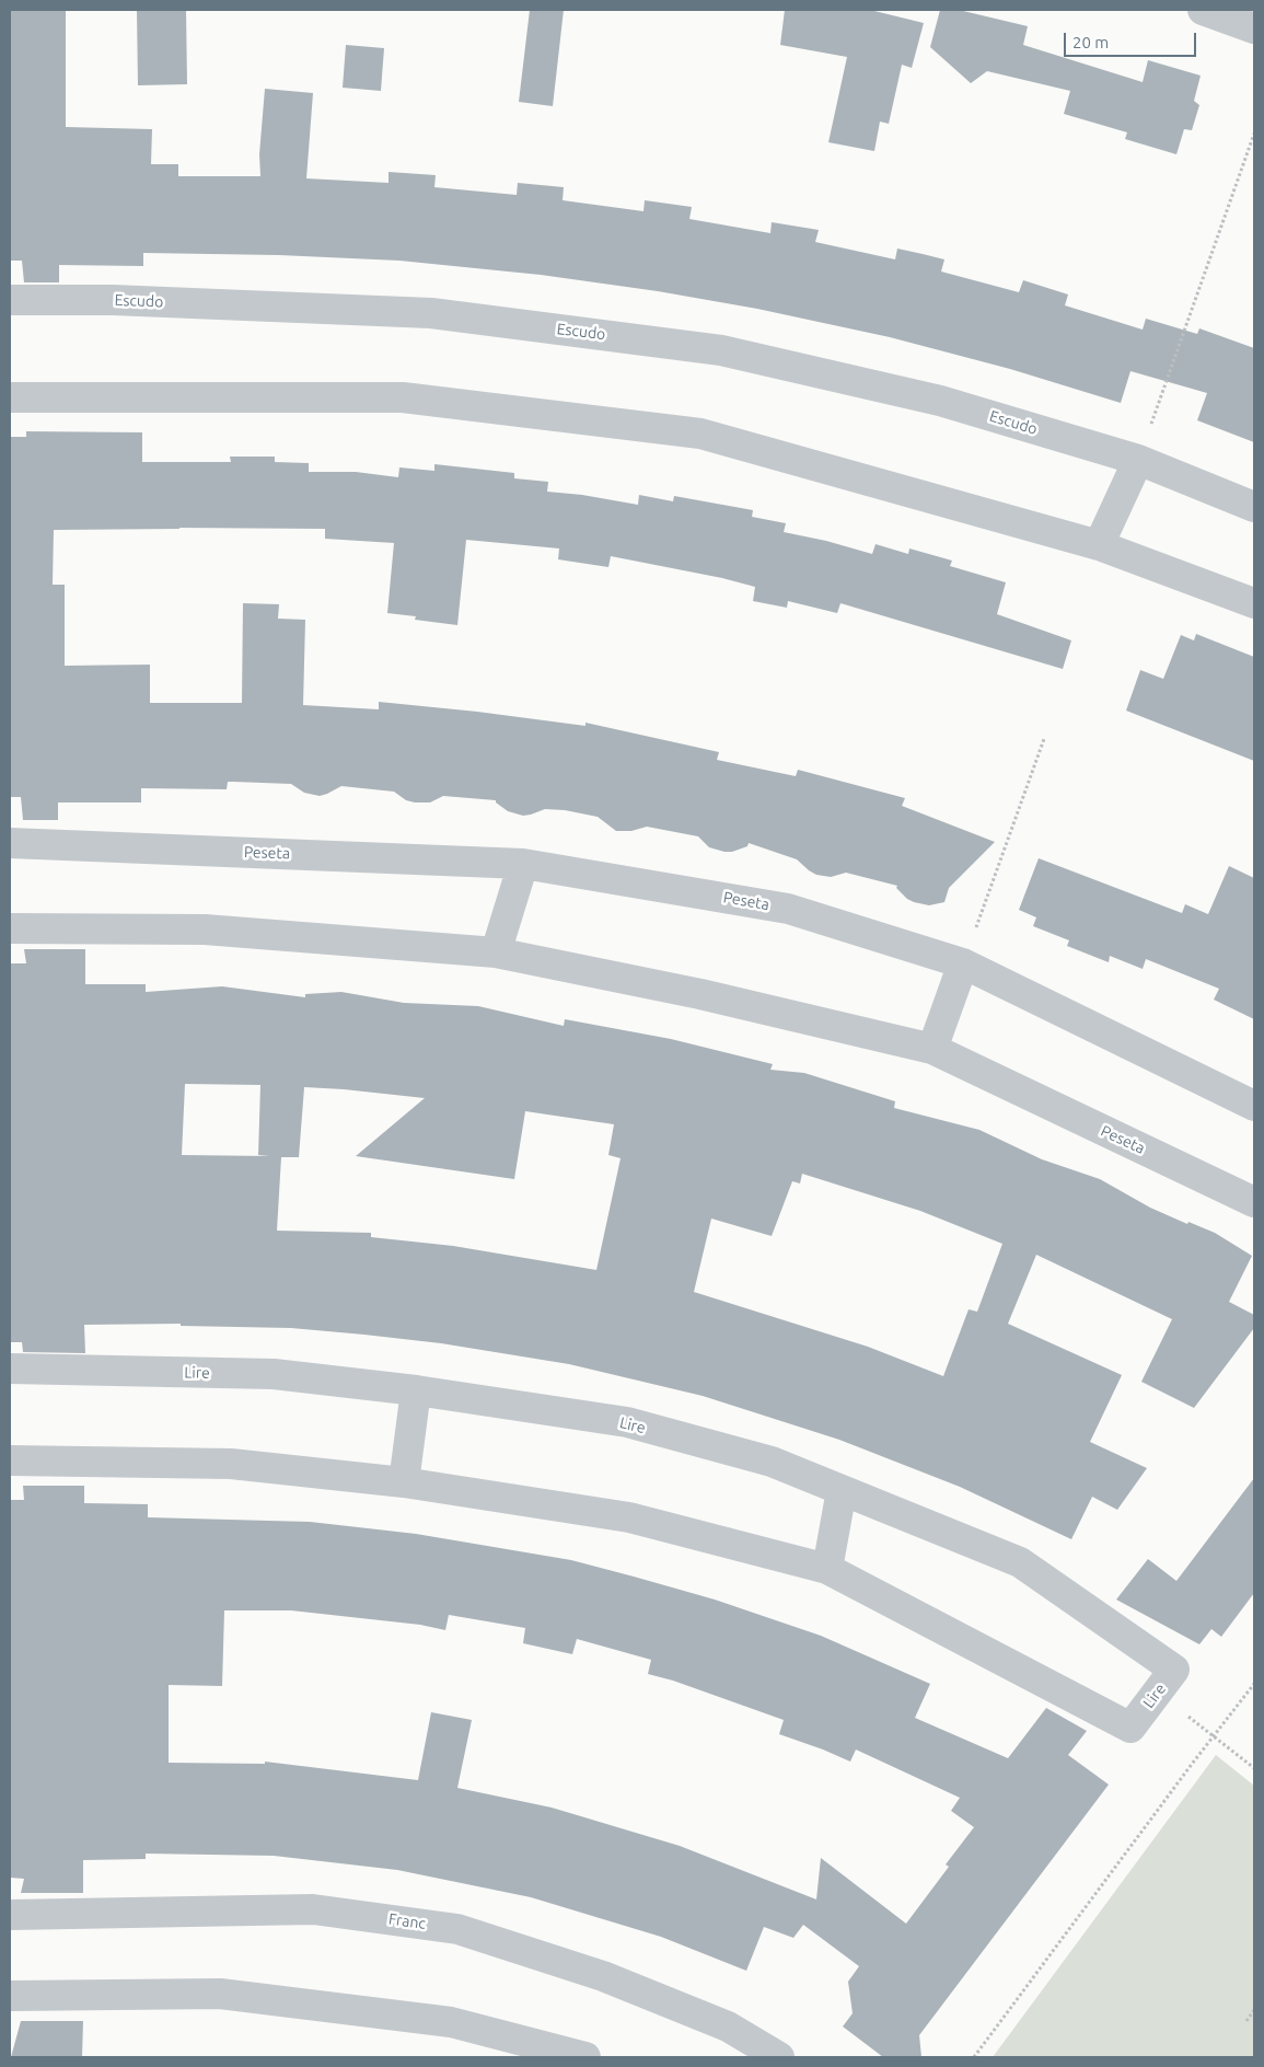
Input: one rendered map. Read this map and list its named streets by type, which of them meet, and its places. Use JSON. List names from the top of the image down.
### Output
{
  "streets": {
    "street": [
      "Escudo",
      "Peseta",
      "Lire",
      "Franc"
    ]
  },
  "scale_bar": "20 m"
}
